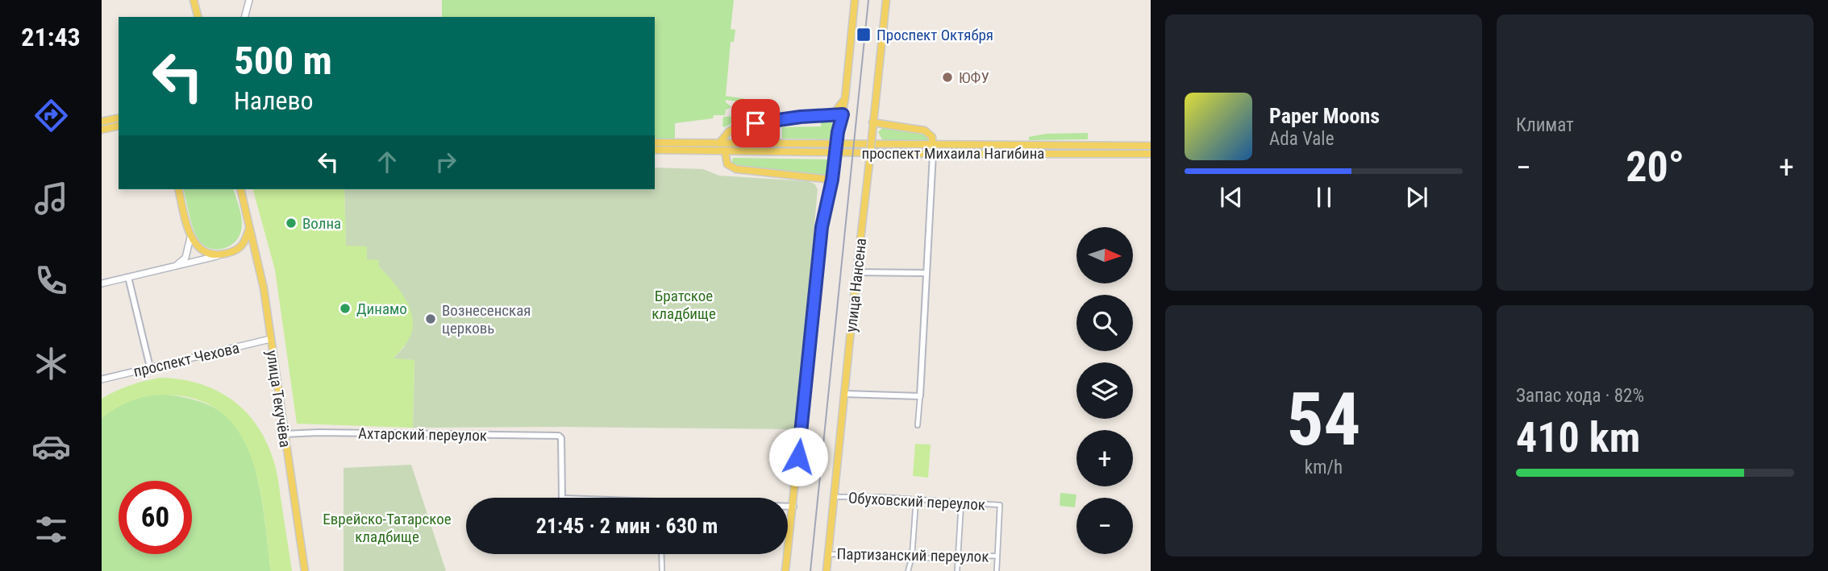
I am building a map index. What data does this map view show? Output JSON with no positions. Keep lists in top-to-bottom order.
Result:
{
  "streets": {
    "main road": [
      "проспект Михаила Нагибина",
      "улица Нансена",
      "проспект Чехова",
      "улица Текучёва"
    ],
    "street": ["Ахтарский переулок", "Обуховский переулок", "Партизанский переулок"]
  },
  "crossings": [
    ["улица Нансена", "Обуховский переулок"],
    ["улица Нансена", "Партизанский переулок"],
    ["проспект Чехова", "улица Текучёва"],
    ["улица Текучёва", "Ахтарский переулок"],
    ["Обуховский переулок", "Партизанский переулок"]
  ],
  "parks": ["Братское кладбище", "Еврейско-Татарское кладбище"],
  "places": {
    "transit": ["Проспект Октября"],
    "other": [
      "ЮФУ",
      "Волна",
      "Динамо",
      "Вознесенская церковь"
    ]
  },
  "north": "right",
  "page": {
    "tabs": "21:43",
    "tile": [
      "Климат",
      ["54", "km/h"],
      ["Запас хода · 82%", "410 km"]
    ],
    "turn": ["500 m", "Налево"],
    "song": ["Paper Moons", "Ada Vale"],
    "heat": ["−", "20°", "+"],
    "map_buttons": ["+", "−"],
    "limit": "60",
    "trip": "21:45 · 2 мин · 630 m"
  }
}
